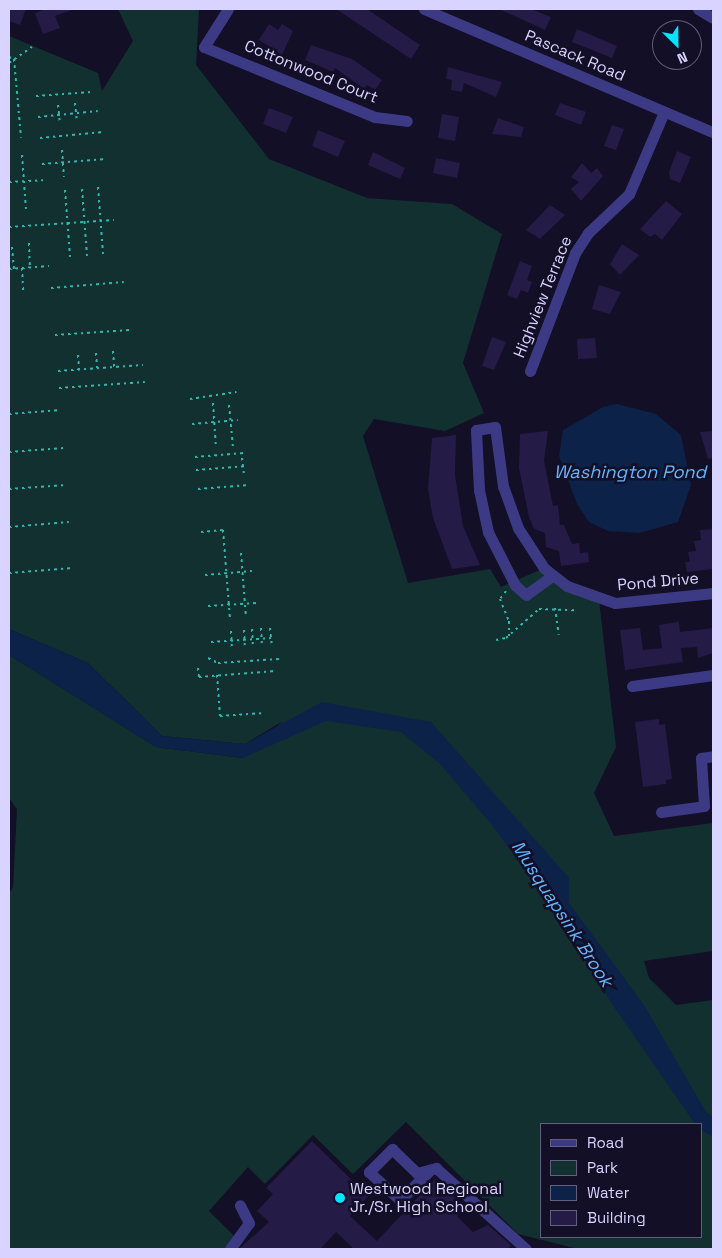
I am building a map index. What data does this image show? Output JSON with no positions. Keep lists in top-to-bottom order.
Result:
{
  "streets": {
    "street": [
      "Pascack Road",
      "Cottonwood Court",
      "Highview Terrace",
      "Pond Drive"
    ]
  },
  "crossings": [
    ["Pascack Road", "Highview Terrace"]
  ],
  "water": ["Washington Pond", "Musquapsink Brook"],
  "places": ["Westwood Regional Jr./Sr. High School"],
  "legend": [
    "Road",
    "Park",
    "Water",
    "Building"
  ],
  "north": "bottom right"
}
